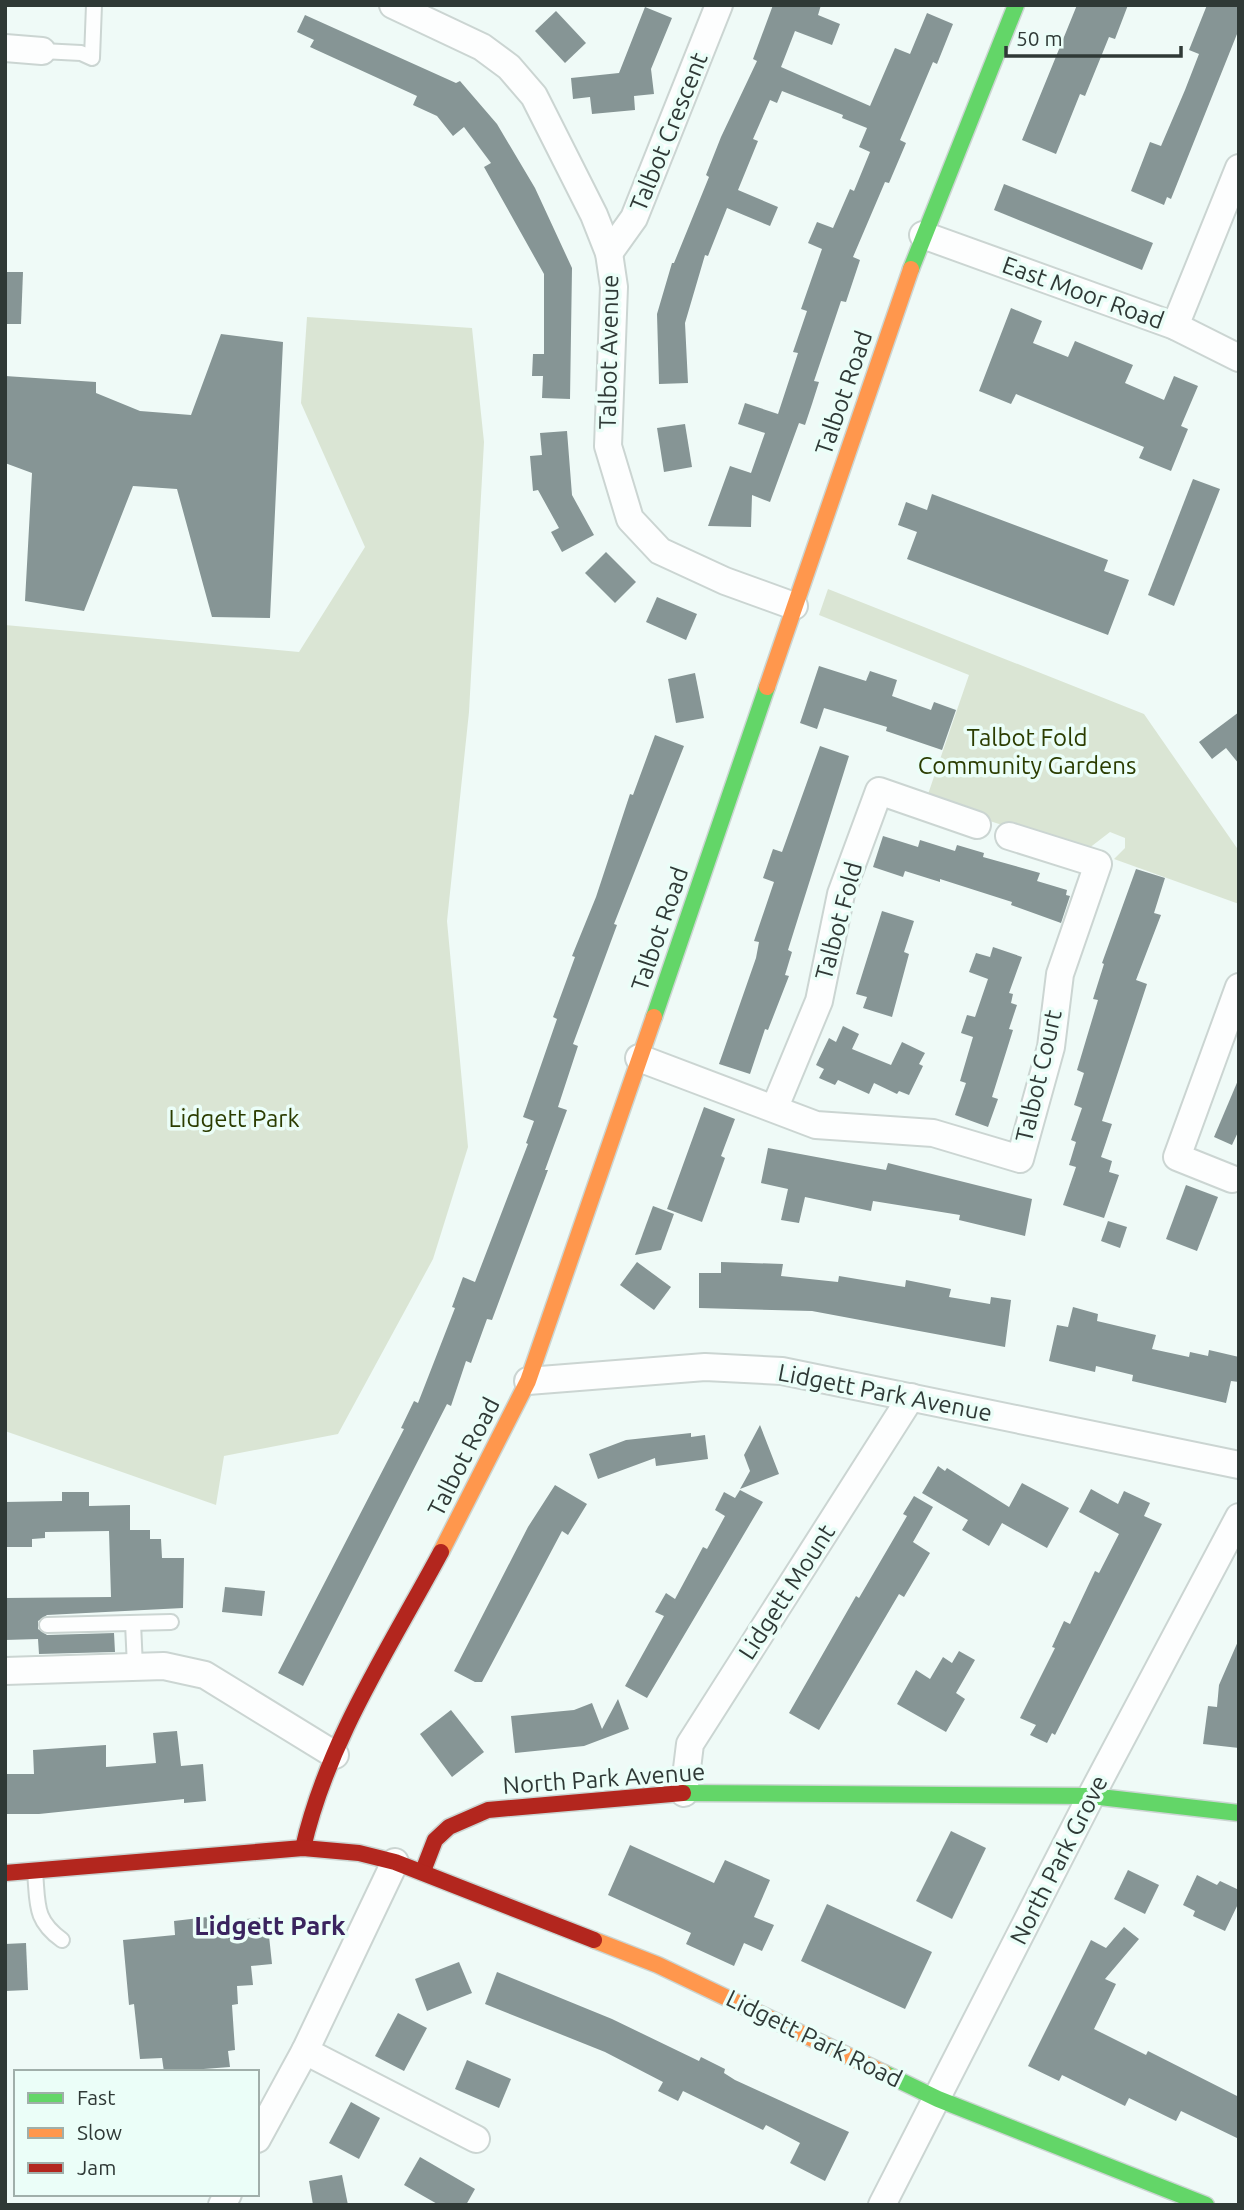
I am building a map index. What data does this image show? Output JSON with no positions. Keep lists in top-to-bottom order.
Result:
{
  "streets": {
    "street": [
      "Talbot Crescent",
      "East Moor Road",
      "Talbot Avenue",
      "Talbot Road",
      "Talbot Fold",
      "Talbot Court",
      "Lidgett Park Avenue",
      "Lidgett Mount",
      "North Park Avenue",
      "North Park Grove",
      "Lidgett Park Road"
    ]
  },
  "crossings": [
    ["Talbot Crescent", "Talbot Avenue"],
    ["East Moor Road", "Talbot Road"],
    ["Talbot Avenue", "Talbot Road"],
    ["Talbot Road", "Talbot Court"],
    ["Talbot Road", "Lidgett Park Avenue"],
    ["Talbot Fold", "Talbot Court"],
    ["Lidgett Park Avenue", "Lidgett Mount"],
    ["Lidgett Mount", "North Park Avenue"],
    ["North Park Avenue", "North Park Grove"],
    ["North Park Avenue", "Lidgett Park Road"],
    ["North Park Grove", "Lidgett Park Road"]
  ],
  "districts": ["Lidgett Park"],
  "parks": ["Talbot Fold Community Gardens", "Lidgett Park"],
  "legend": ["Fast", "Slow", "Jam"],
  "scale_bar": "50 m"
}
